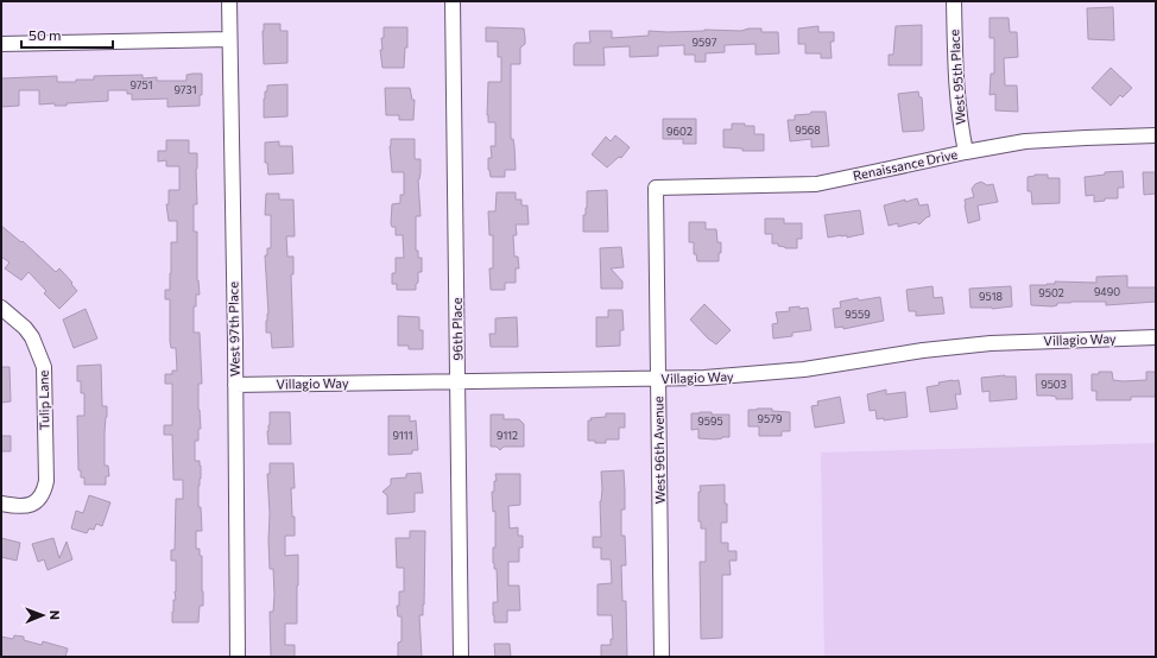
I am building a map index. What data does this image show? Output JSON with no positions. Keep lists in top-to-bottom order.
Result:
{
  "streets": {
    "street": [
      "West 95th Place",
      "Renaissance Drive",
      "West 97th Place",
      "96th Place",
      "Villagio Way",
      "Tulip Lane",
      "West 96th Avenue"
    ]
  },
  "crossings": [
    ["West 95th Place", "Renaissance Drive"],
    ["Renaissance Drive", "West 96th Avenue"],
    ["West 97th Place", "Villagio Way"],
    ["96th Place", "Villagio Way"],
    ["Villagio Way", "West 96th Avenue"]
  ],
  "house_numbers": [
    "9597",
    "9751",
    "9731",
    "9568",
    "9602",
    "9490",
    "9502",
    "9518",
    "9559",
    "9503",
    "9579",
    "9595",
    "9111",
    "9112"
  ],
  "scale_bar": "50 m",
  "north": "right"
}
